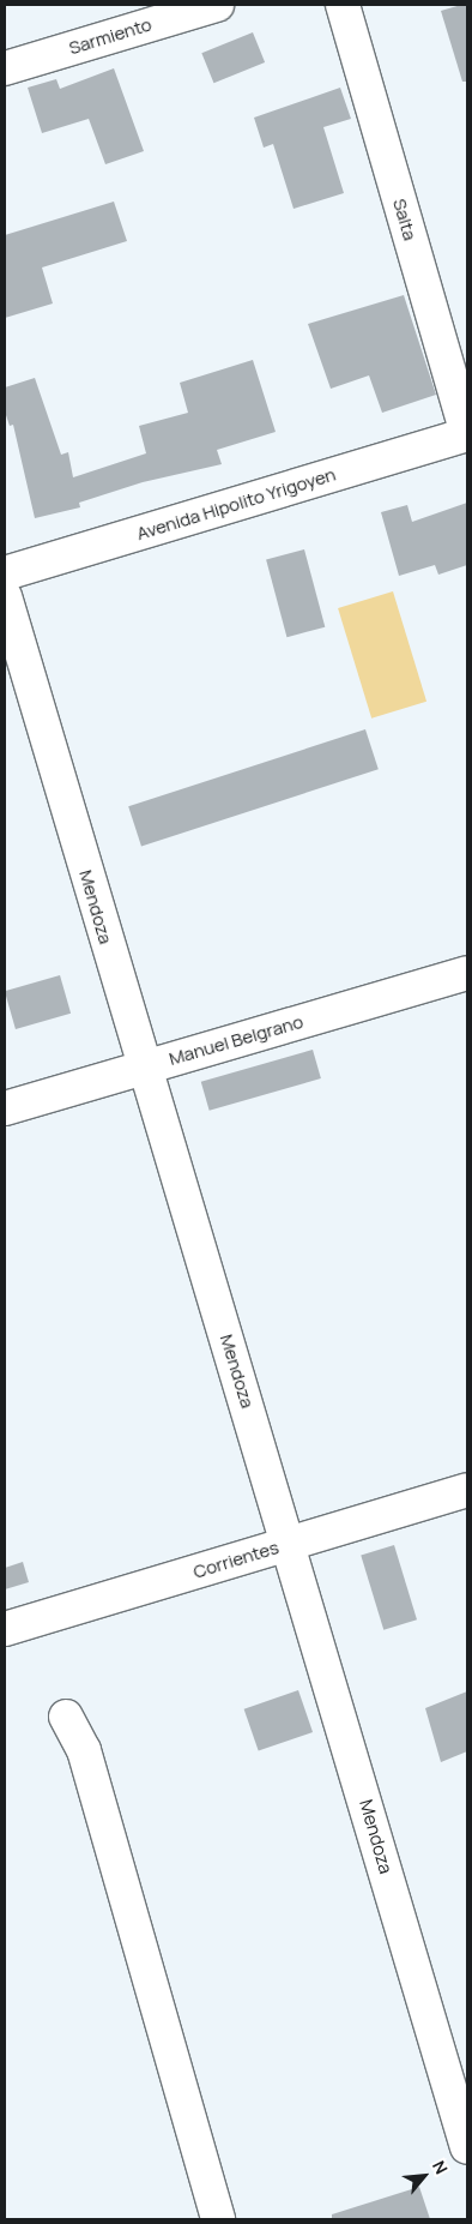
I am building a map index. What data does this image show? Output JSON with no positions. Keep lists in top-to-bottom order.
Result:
{
  "streets": {
    "street": [
      "Sarmiento",
      "Salta",
      "Avenida Hipolito Yrigoyen",
      "Mendoza",
      "Manuel Belgrano",
      "Corrientes"
    ]
  },
  "crossings": [
    ["Salta", "Avenida Hipolito Yrigoyen"],
    ["Mendoza", "Manuel Belgrano"],
    ["Mendoza", "Corrientes"]
  ],
  "north": "top right"
}
